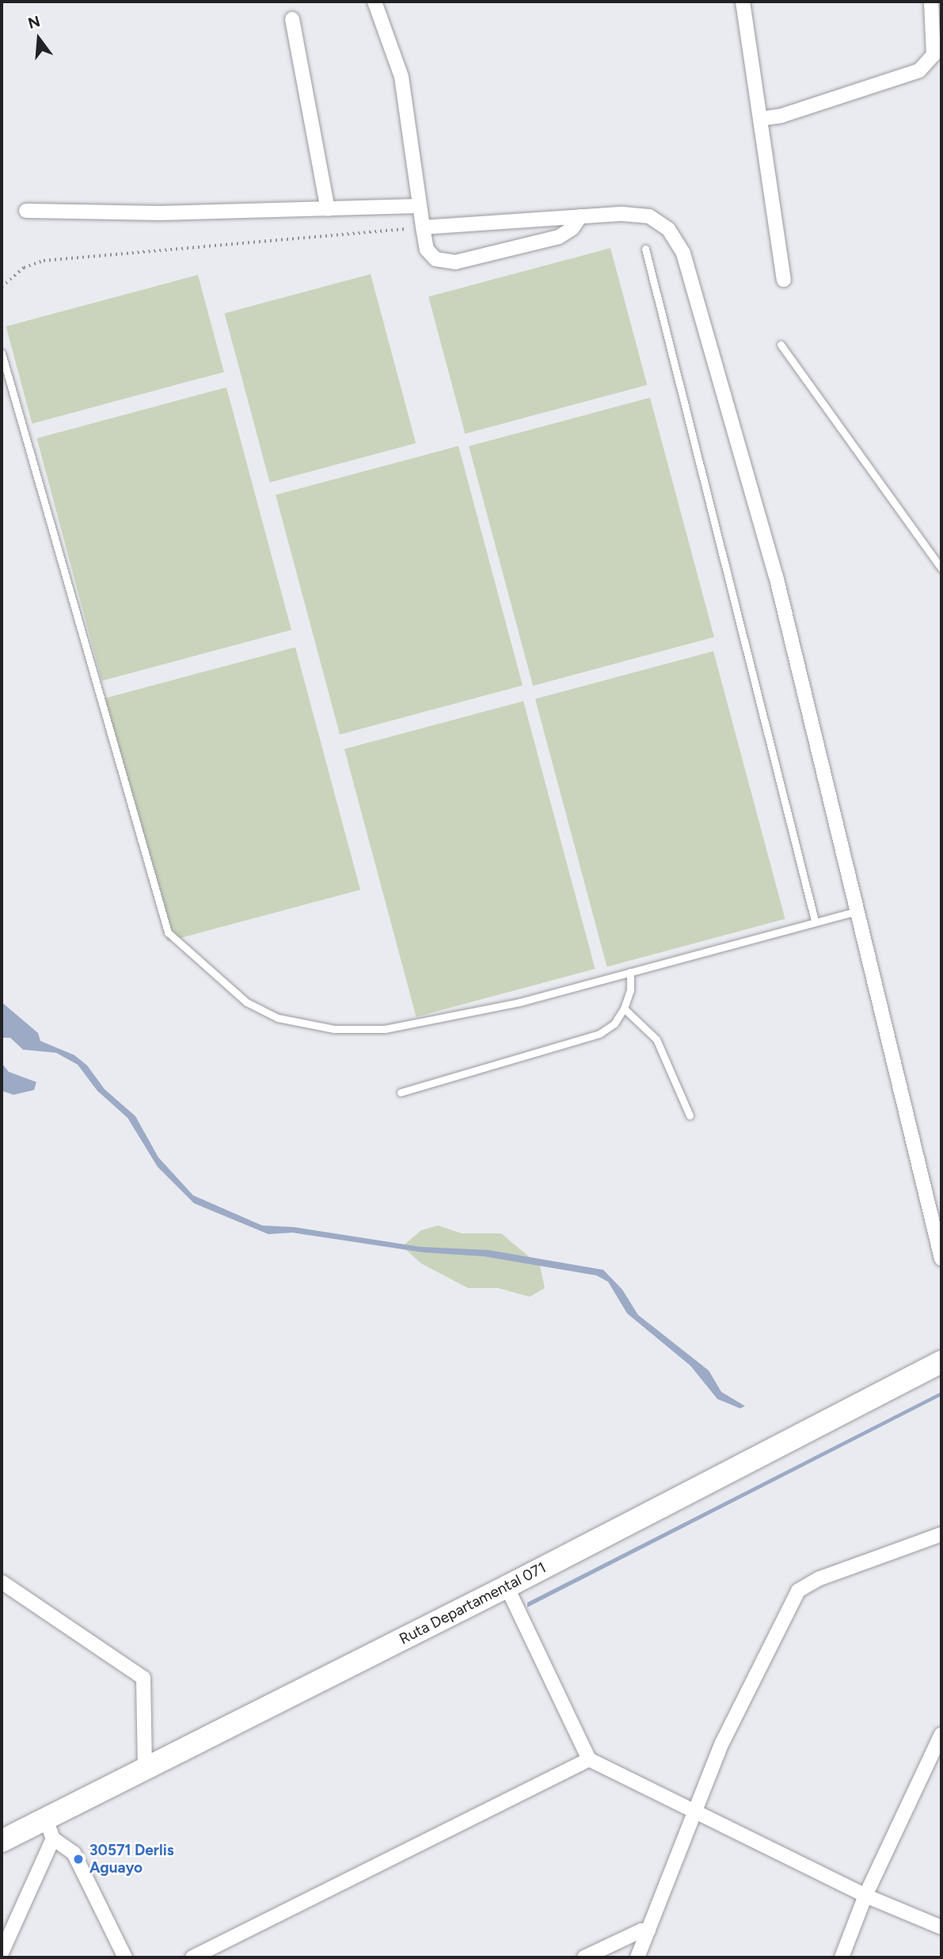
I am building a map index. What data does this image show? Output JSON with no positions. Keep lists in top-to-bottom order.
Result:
{
  "streets": {
    "main road": ["Ruta Departamental 071"]
  },
  "places": ["30571 Derlis Aguayo"],
  "north": "top"
}
